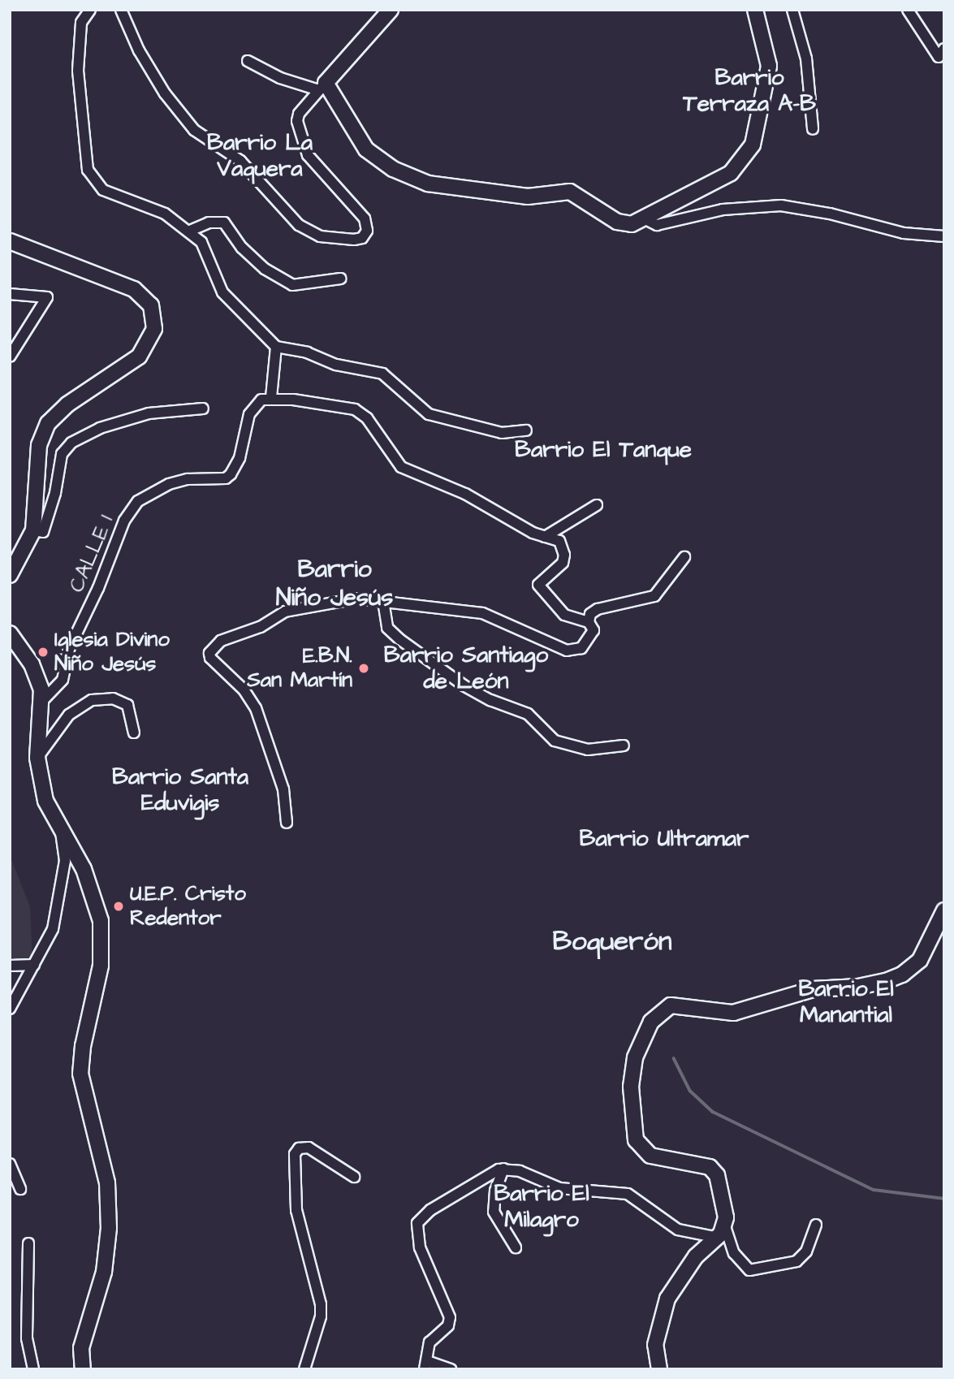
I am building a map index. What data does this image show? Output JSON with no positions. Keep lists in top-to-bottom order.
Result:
{
  "streets": {
    "street": ["CALLE 1"]
  },
  "districts": [
    "Barrio Terraza A-B",
    "Barrio La Vaquera",
    "Barrio El Tanque",
    "Barrio Niño Jesús",
    "Barrio Santiago de León",
    "Barrio Santa Eduvigis",
    "Barrio Ultramar",
    "Boquerón",
    "Barrio El Manantial",
    "Barrio El Milagro"
  ],
  "places": ["Iglesia Divino Niño Jesús", "E.B.N. San Martín", "U.E.P. Cristo Redentor"]
}
